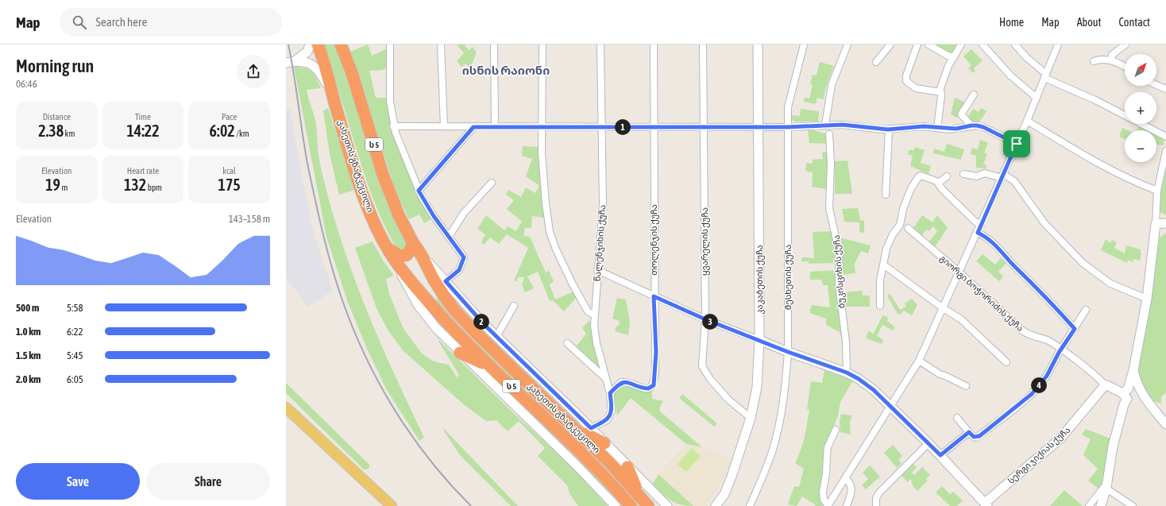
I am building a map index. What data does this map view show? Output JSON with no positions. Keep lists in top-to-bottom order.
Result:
{
  "streets": {
    "highway": ["ს 5", "კახეთის გზატკეცილი"],
    "street": [
      "თოლენჯის ქუჩა",
      "ყვარელის ქუჩა",
      "წალენჯიხის ქუჩა",
      "ბუკისციხის ქუჩა",
      "მესხეთის ქუჩა",
      "კაკაბეთის ქუჩა",
      "გიორგი ბოჭორიძის ქუჩა",
      "სერგი ჯიქიას ქუჩა"
    ]
  },
  "crossings": [
    ["ს 5", "კახეთის გზატკეცილი"],
    ["კახეთის გზატკეცილი", "წალენჯიხის ქუჩა"],
    ["თოლენჯის ქუჩა", "წალენჯიხის ქუჩა"],
    ["ყვარელის ქუჩა", "კაკაბეთის ქუჩა"],
    ["გიორგი ბოჭორიძის ქუჩა", "სერგი ჯიქიას ქუჩა"]
  ],
  "districts": ["ისნის რაიონი"],
  "north": "top right",
  "page": {
    "header": "Map",
    "search": "Search here",
    "nav": [
      "Home",
      "Map",
      "About",
      "Contact"
    ],
    "heading": ["Morning run", "06:46"],
    "map_buttons": ["+", "−"],
    "stats": [
      ["Distance", "2.38 km"],
      ["Time", "14:22"],
      ["Pace", "6:02 /km"],
      ["Elevation", "19 m"],
      ["Heart rate", "132 bpm"],
      ["kcal", "175"]
    ],
    "pins": [
      "1",
      "2",
      "3",
      "4"
    ],
    "chart": ["Elevation", "143–158 m"],
    "list": [
      {
        "name": "500 m",
        "note": "5:58"
      },
      {
        "name": "1.0 km",
        "note": "6:22"
      },
      {
        "name": "1.5 km",
        "note": "5:45"
      },
      {
        "name": "2.0 km",
        "note": "6:05"
      }
    ],
    "buttons": ["Save", "Share"]
  }
}
